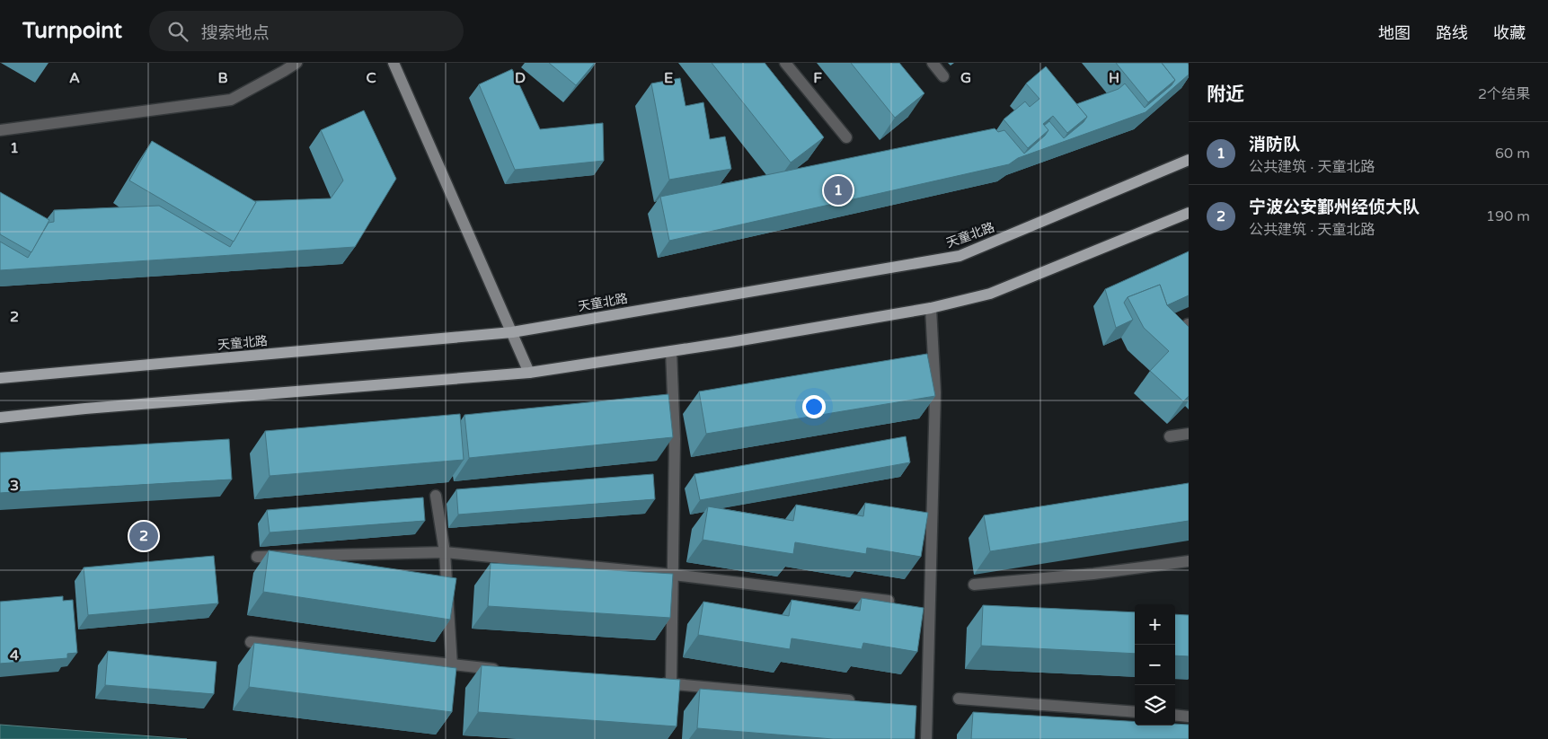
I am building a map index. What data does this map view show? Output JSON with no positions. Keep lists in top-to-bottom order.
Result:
{
  "streets": {
    "main road": ["天童北路"]
  },
  "page": {
    "header": "Turnpoint",
    "search": "搜索地点",
    "nav": ["地图", "路线", "收藏"],
    "heading": ["附近", "2个结果"],
    "list": [
      {
        "mark": "1",
        "name": "消防队",
        "note": "公共建筑 · 天童北路",
        "value": "60 m"
      },
      {
        "mark": "2",
        "name": "宁波公安鄞州经侦大队",
        "note": "公共建筑 · 天童北路",
        "value": "190 m"
      }
    ],
    "pins": ["1", "2"],
    "map_buttons": ["+", "−"]
  },
  "grid": {
    "columns": [
      "A",
      "B",
      "C",
      "D",
      "E",
      "F",
      "G",
      "H"
    ],
    "rows": [
      "1",
      "2",
      "3",
      "4"
    ]
  }
}
